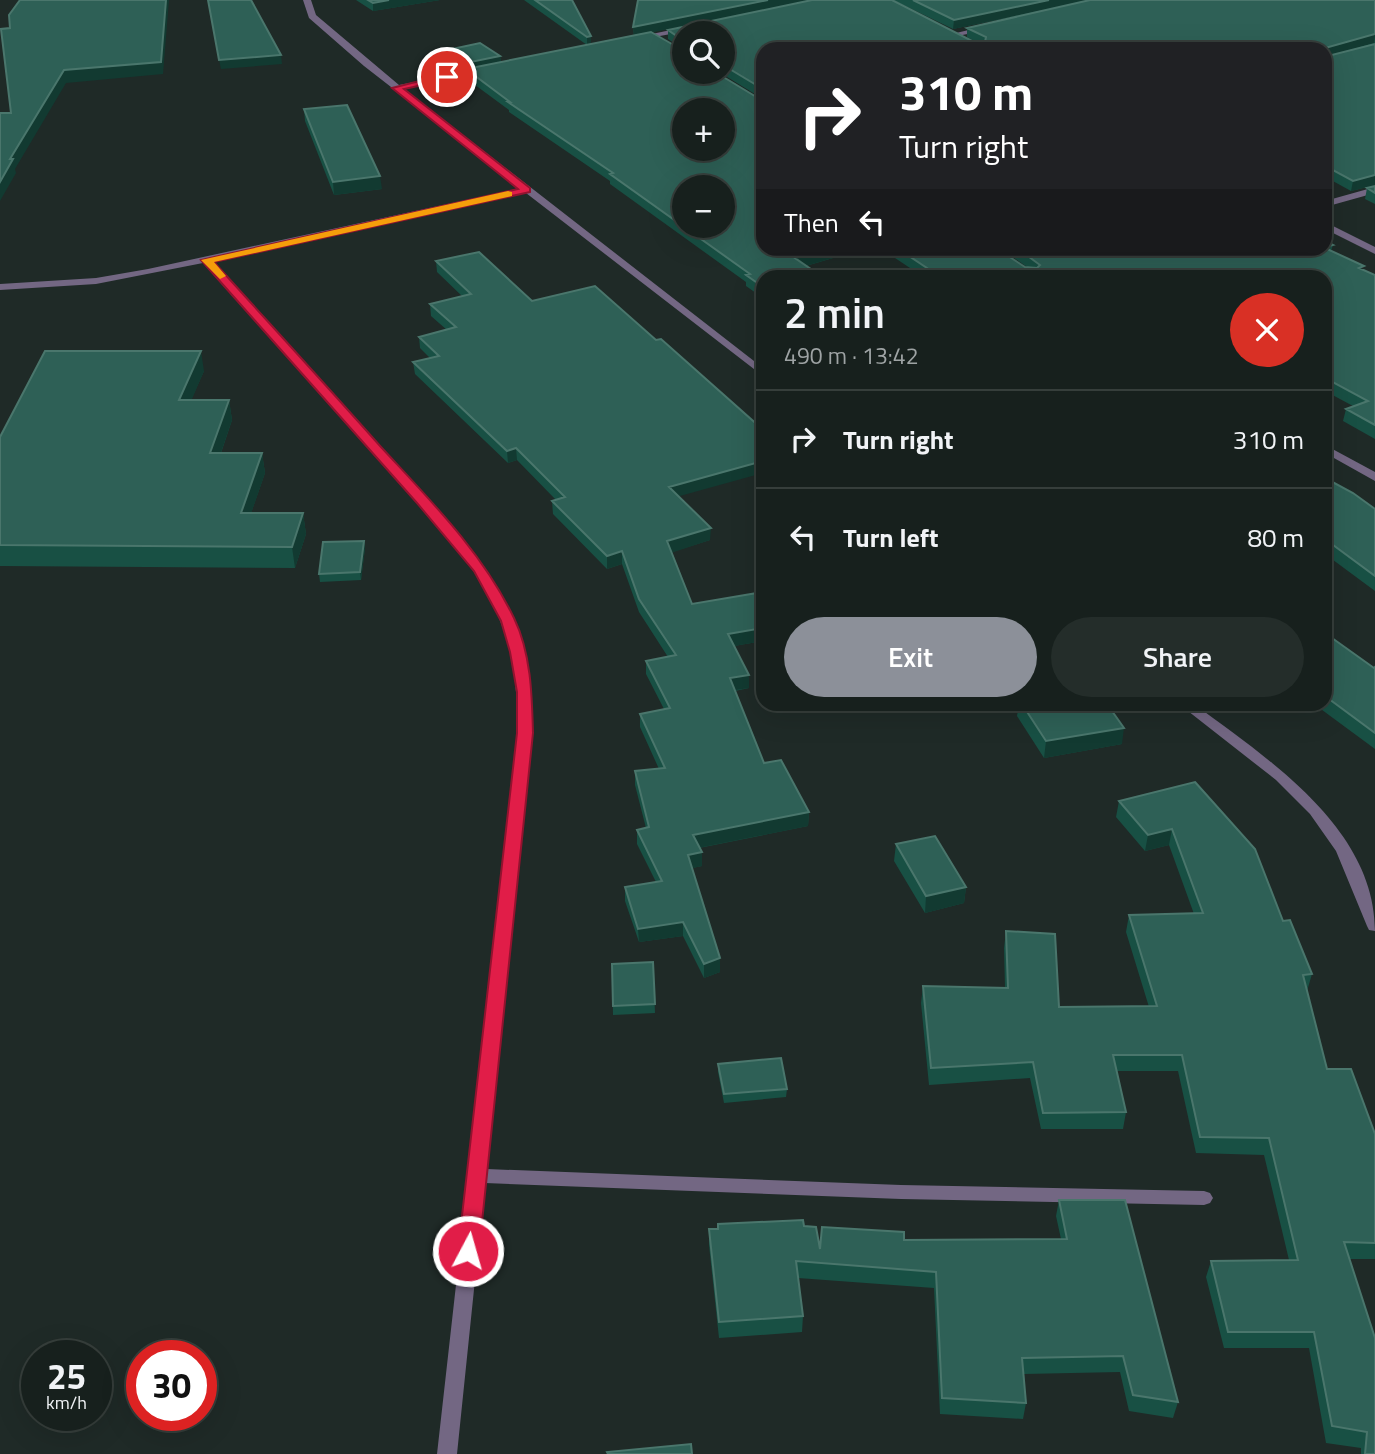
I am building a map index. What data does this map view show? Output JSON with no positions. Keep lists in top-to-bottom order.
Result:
{
  "page": {
    "map_buttons": ["+", "−"],
    "turn": ["310 m", "Turn right"],
    "then": "Then",
    "heading": ["2 min", "490 m · 13:42"],
    "list": [
      {
        "name": "Turn right",
        "value": "310 m"
      },
      {
        "name": "Turn left",
        "value": "80 m"
      }
    ],
    "buttons": ["Exit", "Share"],
    "speed": "25 km/h",
    "limit": "30"
  }
}
